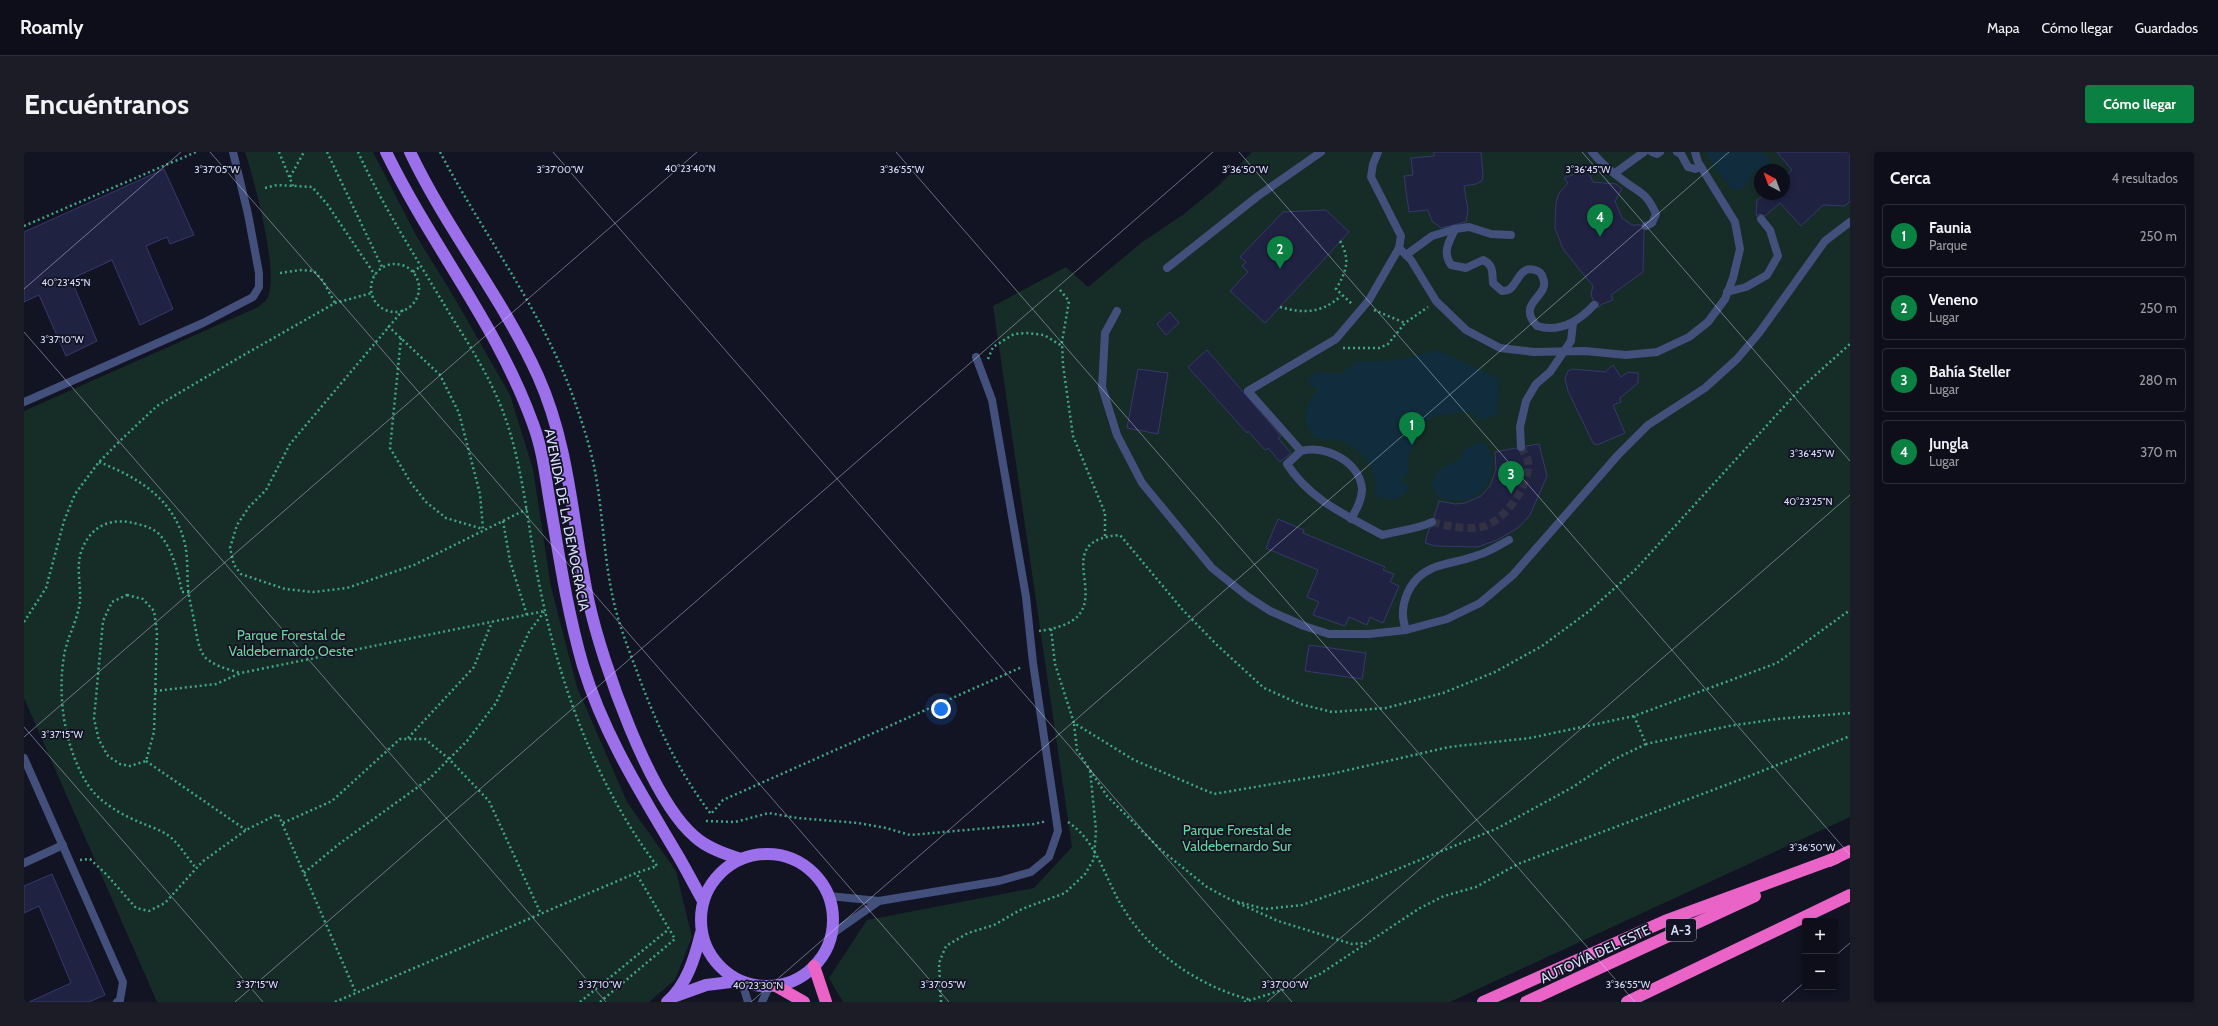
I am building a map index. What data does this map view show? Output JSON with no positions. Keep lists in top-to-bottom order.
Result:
{
  "streets": {
    "highway": ["A-3", "AUTOVÍA DEL ESTE"],
    "main road": ["AVENIDA DE LA DEMOCRACIA"]
  },
  "parks": ["Parque Forestal de Valdebernardo Oeste", "Parque Forestal de Valdebernardo Sur"],
  "north": "top left",
  "page": {
    "header": "Roamly",
    "nav": ["Mapa", "Cómo llegar", "Guardados"],
    "buttons": "Cómo llegar",
    "title": "Encuéntranos",
    "heading": ["Cerca", "4 resultados"],
    "pins": [
      "4",
      "2",
      "1",
      "3"
    ],
    "list": [
      {
        "mark": "1",
        "name": "Faunia",
        "note": "Parque",
        "value": "250 m"
      },
      {
        "mark": "2",
        "name": "Veneno",
        "note": "Lugar",
        "value": "250 m"
      },
      {
        "mark": "3",
        "name": "Bahía Steller",
        "note": "Lugar",
        "value": "280 m"
      },
      {
        "mark": "4",
        "name": "Jungla",
        "note": "Lugar",
        "value": "370 m"
      }
    ],
    "map_buttons": ["+", "−"]
  },
  "coordinates": [
    "40°23'40\"N",
    "3°36'45\"W",
    "3°37'05\"W",
    "3°37'00\"W",
    "3°36'55\"W",
    "3°36'50\"W",
    "40°23'45\"N",
    "3°37'10\"W",
    "40°23'25\"N",
    "3°37'15\"W",
    "40°23'30\"N"
  ]
}
